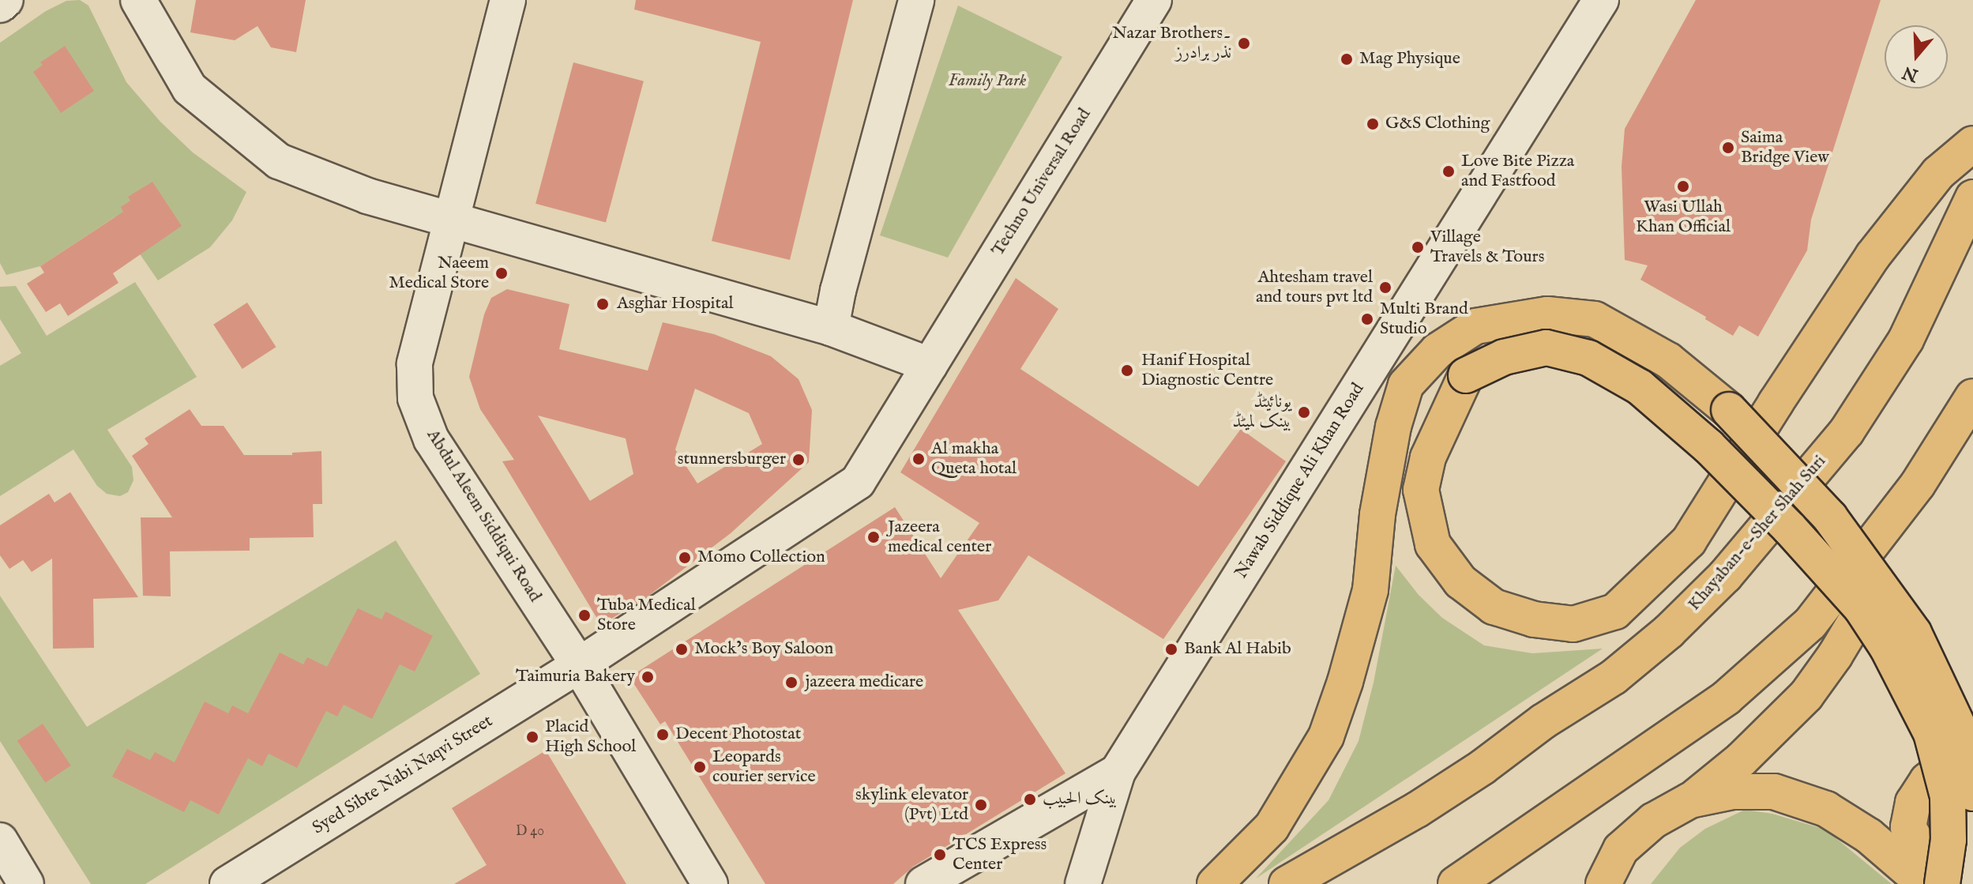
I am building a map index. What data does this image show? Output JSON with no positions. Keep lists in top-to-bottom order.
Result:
{
  "streets": {
    "main road": ["Khayaban-e-Sher Shah Suri"],
    "street": [
      "Techno Universal Road",
      "Nawab Siddique Ali Khan Road",
      "Abdul Aleem Siddiqui Road",
      "Syed Sibte Nabi Naqvi Street"
    ]
  },
  "crossings": [
    ["Techno Universal Road", "Abdul Aleem Siddiqui Road"],
    ["Techno Universal Road", "Syed Sibte Nabi Naqvi Street"],
    ["Abdul Aleem Siddiqui Road", "Syed Sibte Nabi Naqvi Street"]
  ],
  "parks": ["Family Park"],
  "places": [
    "Nazar Brothers۔ نذر برادرز",
    "Mag Physique",
    "G&S Clothing",
    "Saima Bridge View",
    "Love Bite Pizza and Fastfood",
    "Wasi Ullah Khan Official",
    "Village Travels & Tours",
    "Naeem Medical Store",
    "Ahtesham travel and tours pvt ltd",
    "Asghar Hospital",
    "Multi Brand Studio",
    "Hanif Hospital Diagnostic Centre",
    "یونائیٹڈ بینک لمیٹڈ",
    "Al makha Queta hotal",
    "stunnersburger",
    "Jazeera medical center",
    "Momo Collection",
    "Tuba Medical Store",
    "Mock’s Boy Saloon",
    "Bank Al Habib",
    "Taimuria Bakery",
    "jazeera medicare",
    "Decent Photostat",
    "Placid High School",
    "Leopards courier service",
    "بينک الحبيب",
    "skylink elevator (Pvt) Ltd",
    "TCS Express Center"
  ],
  "house_numbers": ["D 40"],
  "north": "bottom"
}
